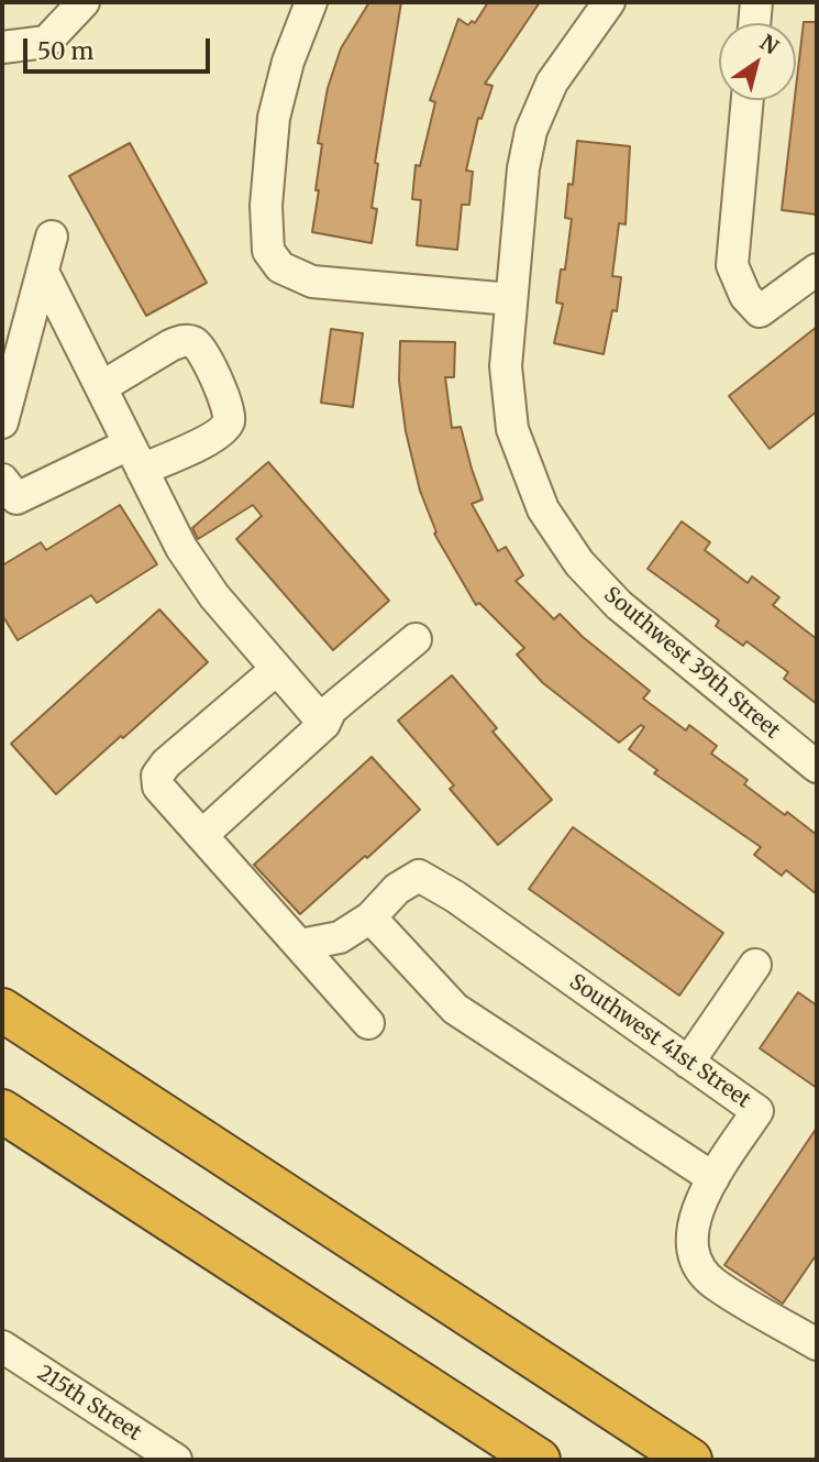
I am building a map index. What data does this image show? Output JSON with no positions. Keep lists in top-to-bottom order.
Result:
{
  "streets": {
    "street": ["Southwest 39th Street", "Southwest 41st Street", "215th Street"]
  },
  "scale_bar": "50 m",
  "north": "top right"
}
